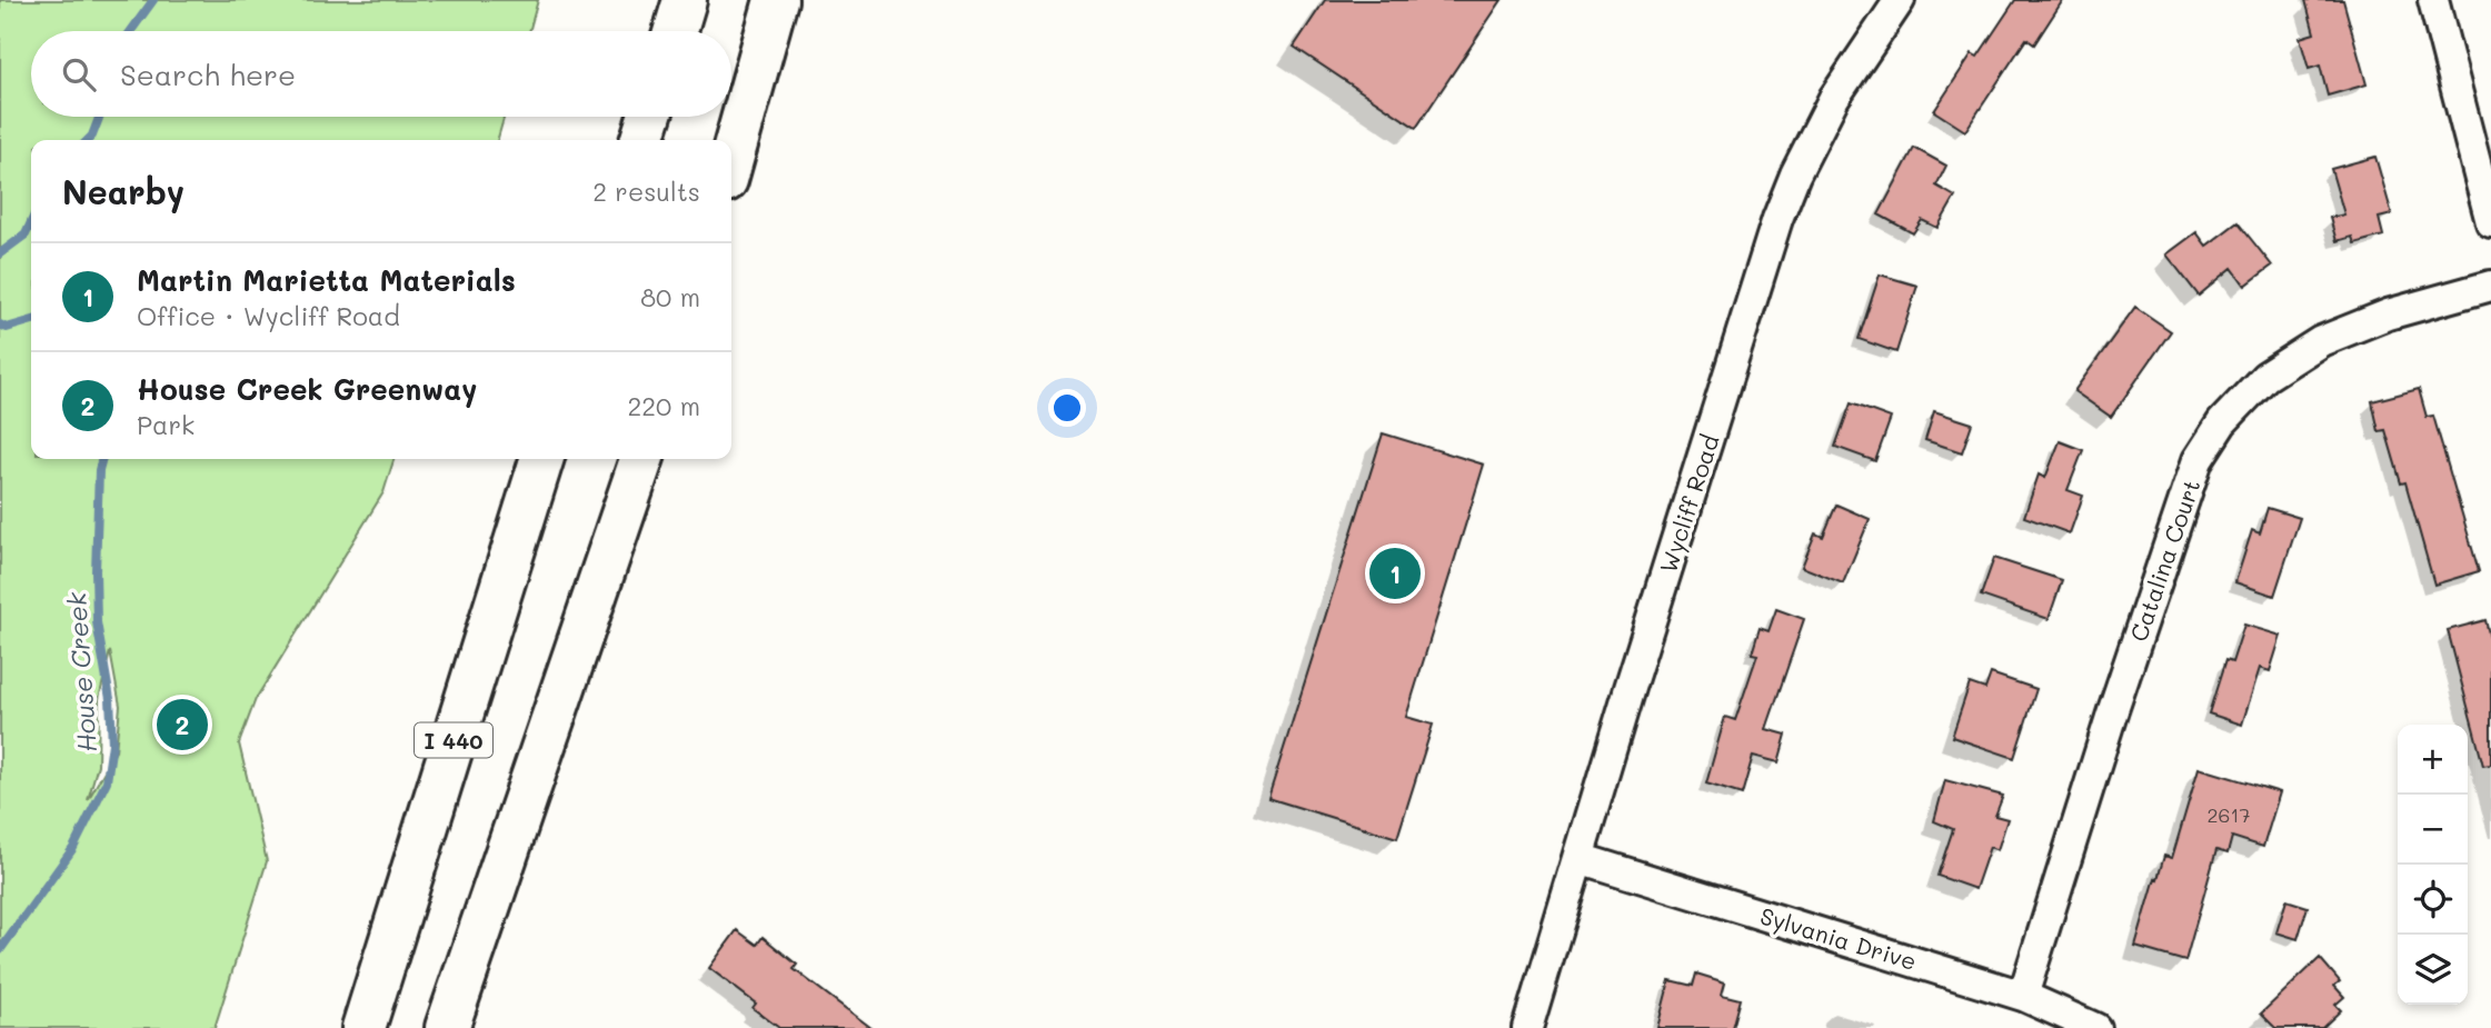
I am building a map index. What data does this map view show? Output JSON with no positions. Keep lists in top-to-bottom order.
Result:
{
  "streets": {
    "highway": ["I 440"],
    "street": ["Wycliff Road", "Catalina Court", "Sylvania Drive"]
  },
  "crossings": [
    ["Wycliff Road", "Sylvania Drive"],
    ["Catalina Court", "Sylvania Drive"]
  ],
  "water": ["House Creek"],
  "house_numbers": ["2617"],
  "page": {
    "search": "Search here",
    "heading": ["Nearby", "2 results"],
    "list": [
      {
        "mark": "1",
        "name": "Martin Marietta Materials",
        "note": "Office · Wycliff Road",
        "value": "80 m"
      },
      {
        "mark": "2",
        "name": "House Creek Greenway",
        "note": "Park",
        "value": "220 m"
      }
    ],
    "pins": ["1", "2"],
    "map_buttons": ["+", "−"]
  }
}
